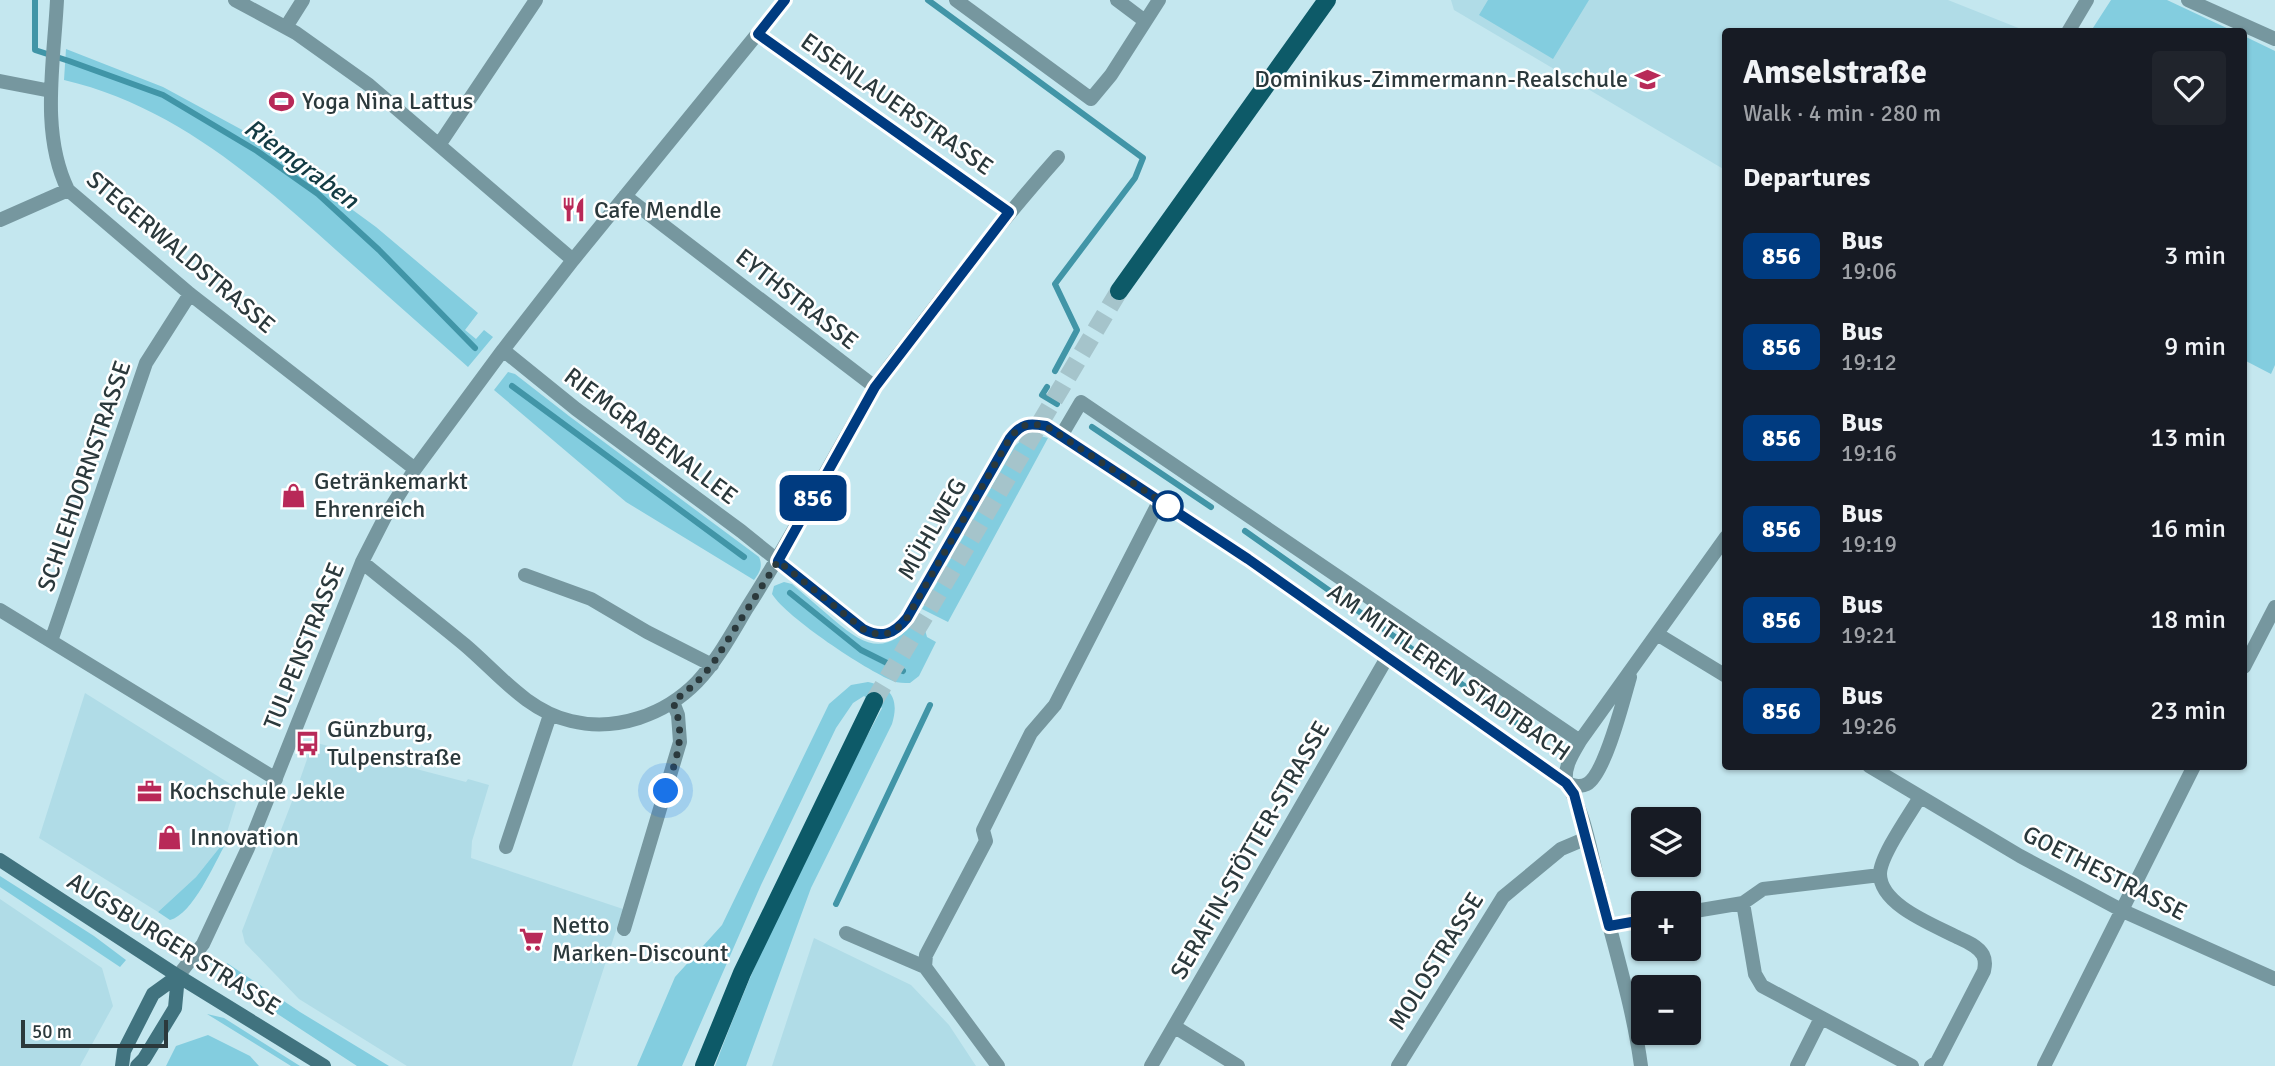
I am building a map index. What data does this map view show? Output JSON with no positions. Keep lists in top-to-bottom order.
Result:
{
  "streets": {
    "main road": ["AUGSBURGER STRASSE"],
    "street": [
      "EISENLAUERSTRASSE",
      "STEGERWALDSTRASSE",
      "EYTHSTRASSE",
      "RIEMGRABENALLEE",
      "SCHLEHDORNSTRASSE",
      "MÜHLWEG",
      "TULPENSTRASSE",
      "AM MITTLEREN STADTBACH",
      "SERAFIN-STÖTTER-STRASSE",
      "GOETHESTRASSE",
      "MOLOSTRASSE"
    ]
  },
  "crossings": [
    ["EISENLAUERSTRASSE", "TULPENSTRASSE"],
    ["STEGERWALDSTRASSE", "SCHLEHDORNSTRASSE"],
    ["STEGERWALDSTRASSE", "TULPENSTRASSE"],
    ["EYTHSTRASSE", "TULPENSTRASSE"],
    ["RIEMGRABENALLEE", "MÜHLWEG"],
    ["RIEMGRABENALLEE", "TULPENSTRASSE"],
    ["MÜHLWEG", "AM MITTLEREN STADTBACH"],
    ["TULPENSTRASSE", "AUGSBURGER STRASSE"],
    ["AM MITTLEREN STADTBACH", "SERAFIN-STÖTTER-STRASSE"],
    ["AM MITTLEREN STADTBACH", "MOLOSTRASSE"]
  ],
  "water": ["Riemgraben"],
  "places": {
    "school or university": ["Dominikus-Zimmermann-Realschule"],
    "sports": ["Yoga Nina Lattus"],
    "restaurant": ["Cafe Mendle"],
    "shop": ["Getränkemarkt Ehrenreich", "Innovation"],
    "bus stop": ["Günzburg, Tulpenstraße"],
    "office": ["Kochschule Jekle"],
    "supermarket": ["Netto Marken-Discount"]
  },
  "lines": ["bus line 856"],
  "scale_bar": "50 m",
  "page": {
    "on_map": "856",
    "heading": [
      ["Amselstraße", "Walk · 4 min · 280 m"],
      "Departures"
    ],
    "list": [
      {
        "mark": "856",
        "name": "Bus",
        "note": "19:06",
        "value": "3 min"
      },
      {
        "mark": "856",
        "name": "Bus",
        "note": "19:12",
        "value": "9 min"
      },
      {
        "mark": "856",
        "name": "Bus",
        "note": "19:16",
        "value": "13 min"
      },
      {
        "mark": "856",
        "name": "Bus",
        "note": "19:19",
        "value": "16 min"
      },
      {
        "mark": "856",
        "name": "Bus",
        "note": "19:21",
        "value": "18 min"
      },
      {
        "mark": "856",
        "name": "Bus",
        "note": "19:26",
        "value": "23 min"
      }
    ],
    "map_buttons": ["+", "−"],
    "scale": "50 m"
  }
}
